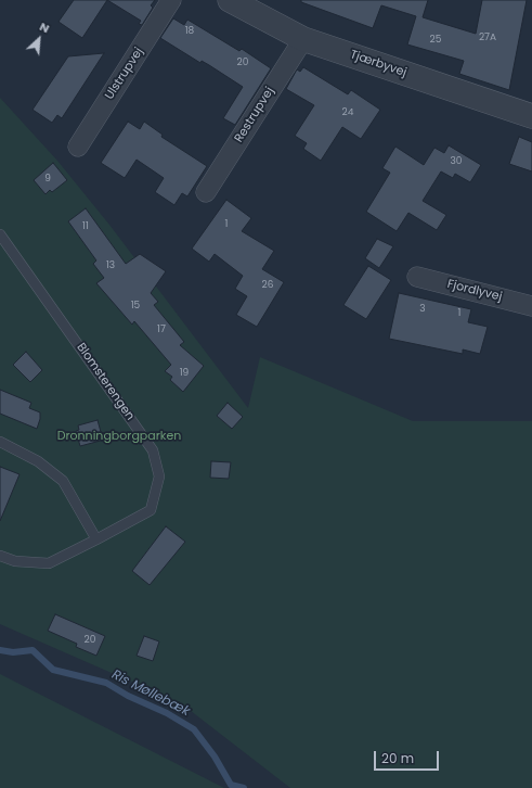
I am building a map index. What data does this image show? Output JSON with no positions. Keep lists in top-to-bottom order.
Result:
{
  "streets": {
    "street": [
      "Tjærbyvej",
      "Ulstrupvej",
      "Restrupvej",
      "Fjordlyvej"
    ],
    "lane": ["Blomsterengen"]
  },
  "crossings": [
    ["Tjærbyvej", "Restrupvej"]
  ],
  "water": ["Ris Møllebæk"],
  "parks": ["Dronningborgparken"],
  "house_numbers": [
    "18",
    "27A",
    "25",
    "20",
    "24",
    "30",
    "9",
    "1",
    "11",
    "13",
    "26",
    "15",
    "3",
    "1",
    "17",
    "19",
    "20"
  ],
  "scale_bar": "20 m",
  "north": "top right"
}
